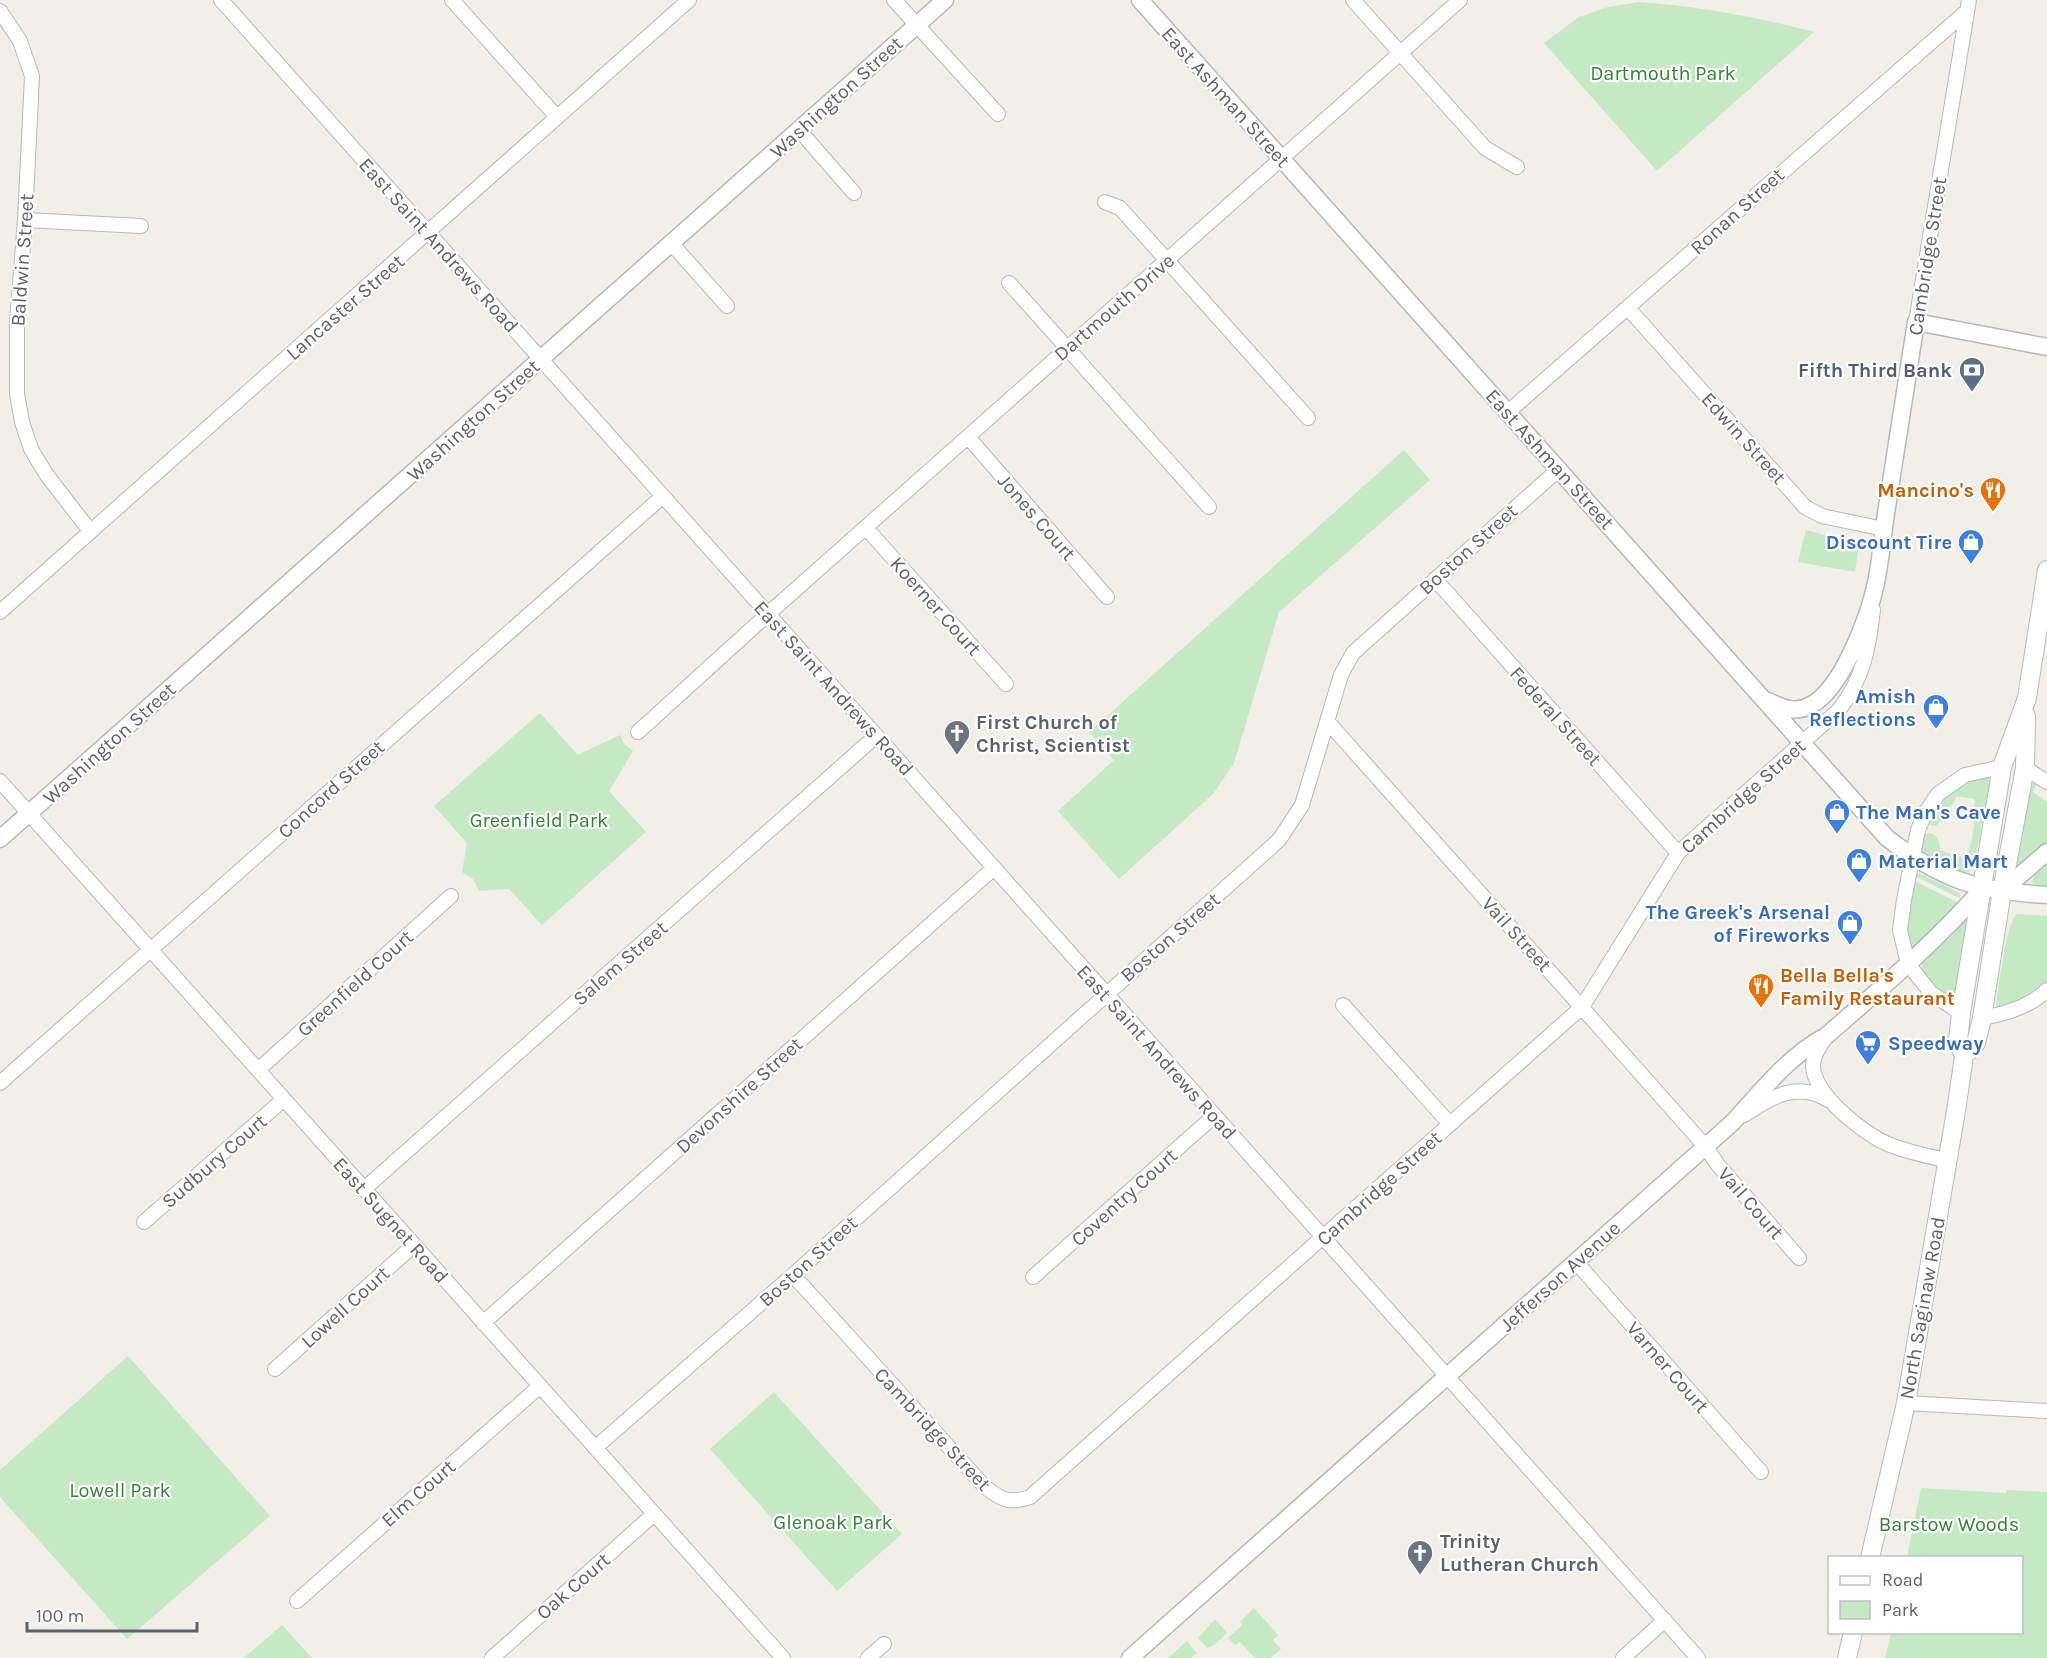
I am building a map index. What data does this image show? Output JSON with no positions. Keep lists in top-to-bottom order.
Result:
{
  "streets": {
    "main road": ["North Saginaw Road"],
    "street": [
      "Washington Street",
      "East Ashman Street",
      "Ronan Street",
      "East Saint Andrews Road",
      "Cambridge Street",
      "Baldwin Street",
      "Lancaster Street",
      "Dartmouth Drive",
      "Edwin Street",
      "Jones Court",
      "Boston Street",
      "Koerner Court",
      "Federal Street",
      "Concord Street",
      "Vail Street",
      "Salem Street",
      "Greenfield Court",
      "Devonshire Street",
      "Sudbury Court",
      "Coventry Court",
      "Vail Court",
      "East Sugnet Road",
      "Jefferson Avenue",
      "Lowell Court",
      "Varner Court",
      "Elm Court",
      "Oak Court"
    ]
  },
  "crossings": [
    ["Washington Street", "East Saint Andrews Road"],
    ["Washington Street", "East Sugnet Road"],
    ["East Ashman Street", "Ronan Street"],
    ["East Ashman Street", "Cambridge Street"],
    ["East Ashman Street", "Dartmouth Drive"],
    ["East Ashman Street", "Boston Street"],
    ["East Ashman Street", "Jefferson Avenue"],
    ["East Ashman Street", "North Saginaw Road"],
    ["Ronan Street", "Cambridge Street"],
    ["Ronan Street", "Edwin Street"],
    ["East Saint Andrews Road", "Cambridge Street"],
    ["East Saint Andrews Road", "Lancaster Street"],
    ["East Saint Andrews Road", "Dartmouth Drive"],
    ["East Saint Andrews Road", "Boston Street"],
    ["East Saint Andrews Road", "Concord Street"],
    ["East Saint Andrews Road", "Salem Street"],
    ["East Saint Andrews Road", "Devonshire Street"],
    ["East Saint Andrews Road", "Coventry Court"],
    ["East Saint Andrews Road", "Jefferson Avenue"],
    ["Cambridge Street", "Edwin Street"],
    ["Cambridge Street", "Boston Street"],
    ["Cambridge Street", "Federal Street"],
    ["Cambridge Street", "Vail Street"],
    ["Baldwin Street", "Lancaster Street"],
    ["Dartmouth Drive", "Jones Court"],
    ["Dartmouth Drive", "Koerner Court"],
    ["Boston Street", "Federal Street"],
    ["Boston Street", "Vail Street"],
    ["Boston Street", "East Sugnet Road"],
    ["Concord Street", "East Sugnet Road"],
    ["Vail Street", "Vail Court"],
    ["Vail Street", "Jefferson Avenue"],
    ["Salem Street", "East Sugnet Road"],
    ["Greenfield Court", "East Sugnet Road"],
    ["Devonshire Street", "East Sugnet Road"],
    ["Sudbury Court", "East Sugnet Road"],
    ["Vail Court", "Jefferson Avenue"],
    ["East Sugnet Road", "Lowell Court"],
    ["East Sugnet Road", "Elm Court"],
    ["East Sugnet Road", "Oak Court"],
    ["Jefferson Avenue", "North Saginaw Road"],
    ["Jefferson Avenue", "Varner Court"]
  ],
  "parks": [
    "Dartmouth Park",
    "Greenfield Park",
    "Lowell Park",
    "Glenoak Park",
    "Barstow Woods"
  ],
  "places": {
    "bank": ["Fifth Third Bank"],
    "restaurant": ["Mancino's", "Bella Bella's Family Restaurant"],
    "shop": [
      "Discount Tire",
      "Amish Reflections",
      "The Man's Cave",
      "Material Mart",
      "The Greek's Arsenal of Fireworks"
    ],
    "church": ["First Church of Christ, Scientist", "Trinity Lutheran Church"],
    "supermarket": ["Speedway"]
  },
  "legend": ["Road", "Park"],
  "scale_bar": "100 m"
}
